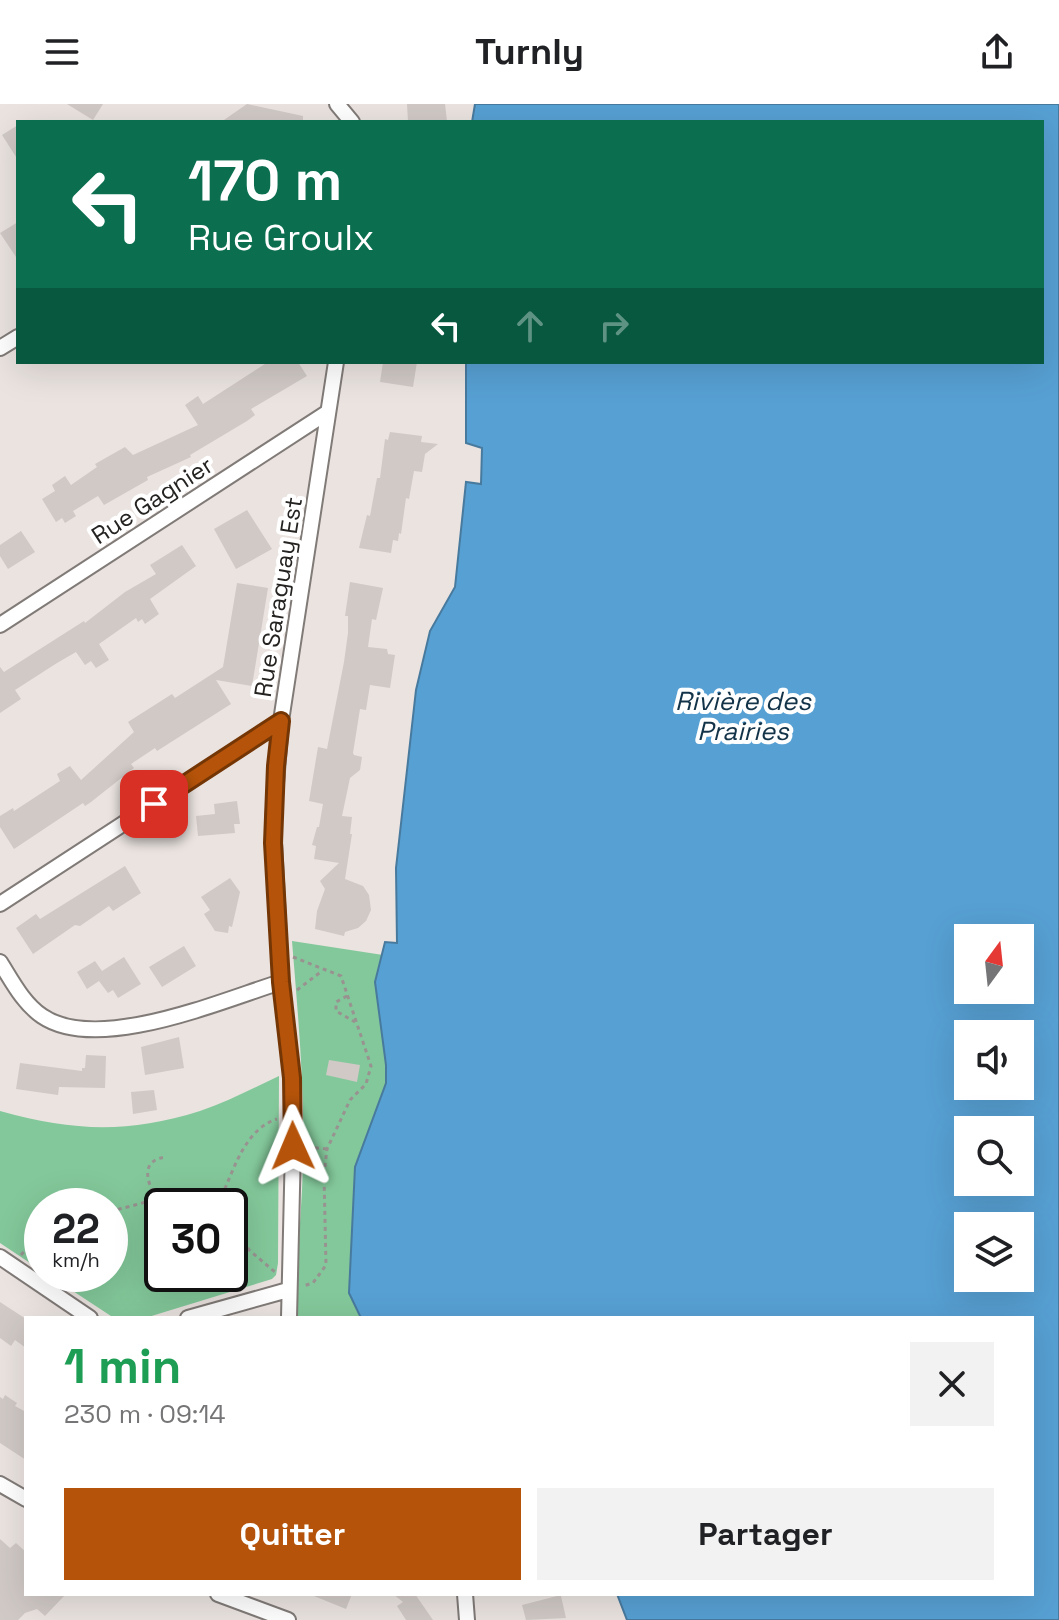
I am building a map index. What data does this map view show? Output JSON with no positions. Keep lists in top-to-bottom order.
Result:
{
  "streets": {
    "street": ["Rue Gagnier", "Rue Saraguay Est"]
  },
  "crossings": [
    ["Rue Gagnier", "Rue Saraguay Est"]
  ],
  "water": ["Rivière des Prairies"],
  "north": "top",
  "page": {
    "header": "Turnly",
    "turn": ["170 m", "Rue Groulx"],
    "speed": "22 km/h",
    "limit": "30",
    "heading": ["1 min", "230 m · 09:14"],
    "buttons": ["Quitter", "Partager"]
  }
}
